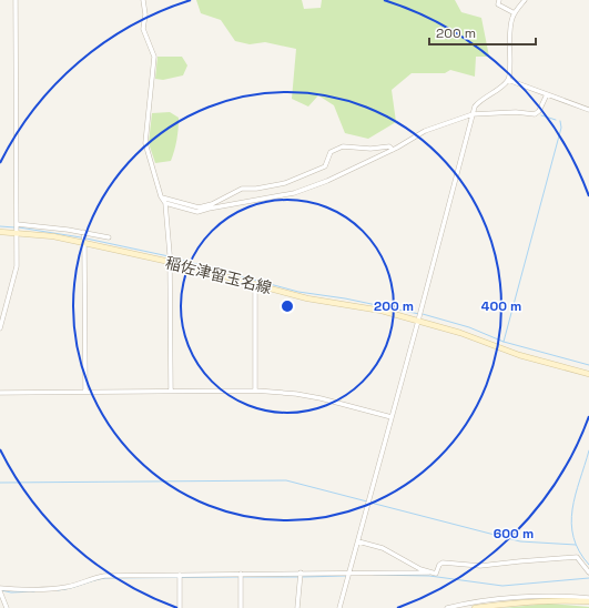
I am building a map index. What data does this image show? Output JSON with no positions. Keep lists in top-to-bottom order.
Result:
{
  "streets": {
    "main road": ["稲佐津留玉名線"]
  },
  "scale_bar": "200 m",
  "rings": ["200 m", "400 m", "600 m"]
}
